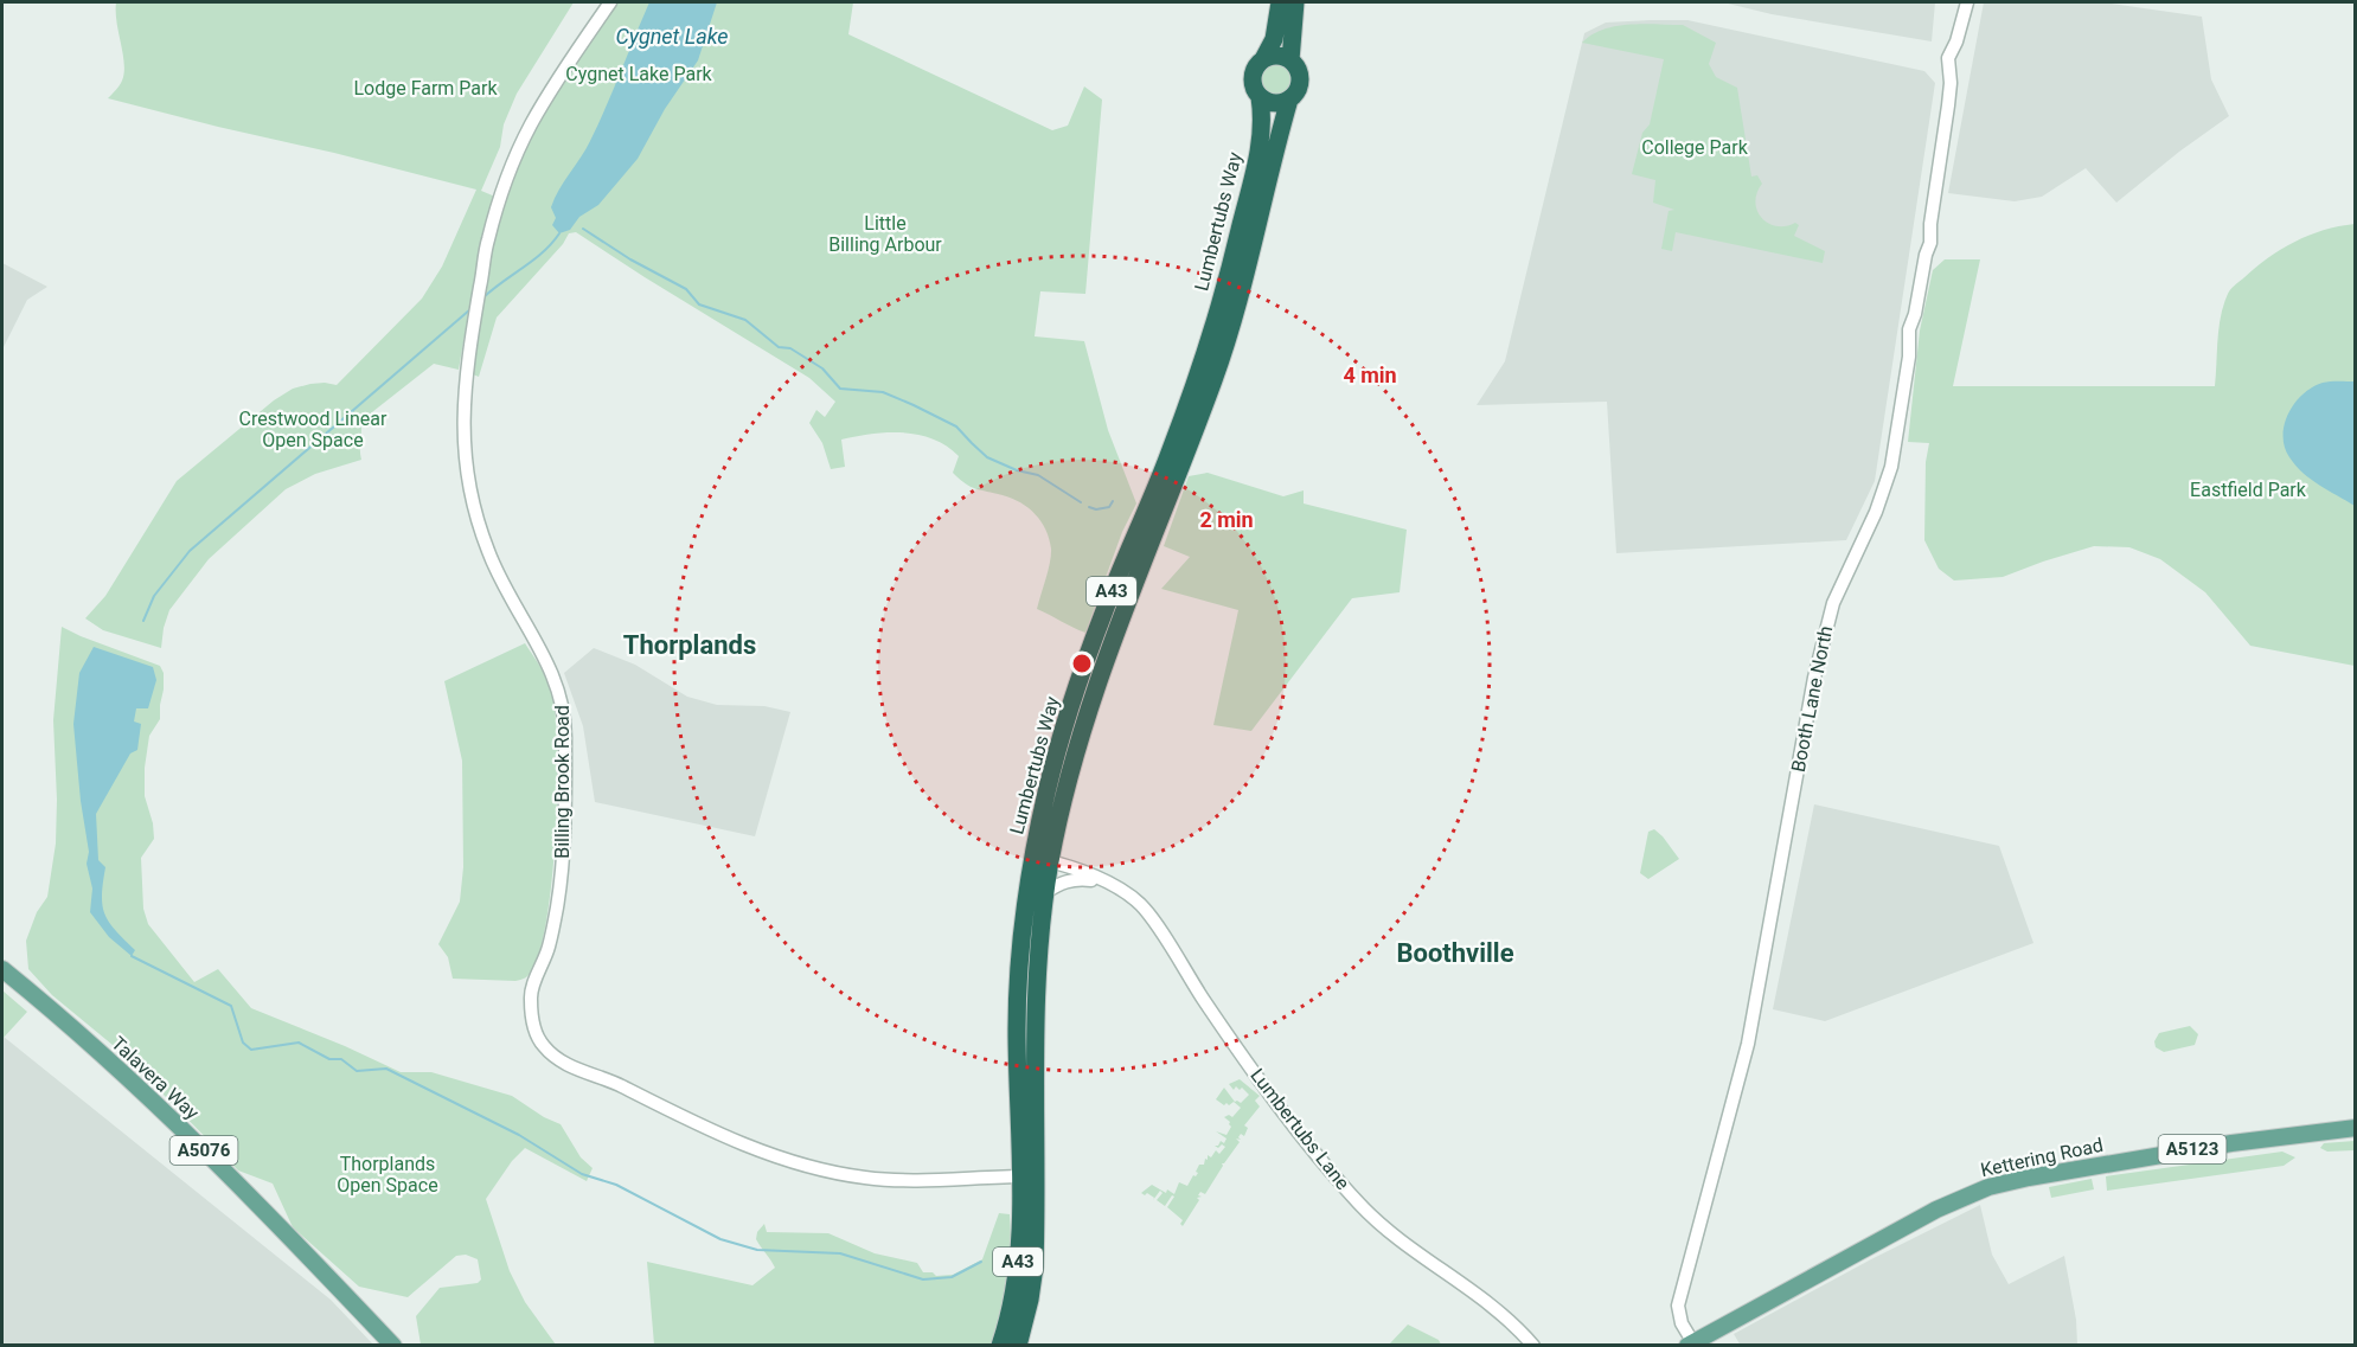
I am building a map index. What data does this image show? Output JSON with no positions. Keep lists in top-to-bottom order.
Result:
{
  "streets": {
    "highway": ["Lumbertubs Way", "A43"],
    "main road": [
      "Talavera Way",
      "A5123",
      "A5076",
      "Kettering Road"
    ],
    "street": ["Booth Lane North", "Billing Brook Road", "Lumbertubs Lane"]
  },
  "crossings": [
    ["Lumbertubs Way", "A43"],
    ["Lumbertubs Way", "Billing Brook Road"],
    ["Lumbertubs Way", "Lumbertubs Lane"],
    ["Booth Lane North", "Kettering Road"]
  ],
  "districts": ["Thorplands", "Boothville"],
  "water": ["Cygnet Lake"],
  "parks": [
    "Cygnet Lake Park",
    "Lodge Farm Park",
    "College Park",
    "Little Billing Arbour",
    "Crestwood Linear Open Space",
    "Eastfield Park",
    "Thorplands Open Space"
  ],
  "rings": ["4 min", "2 min"]
}
